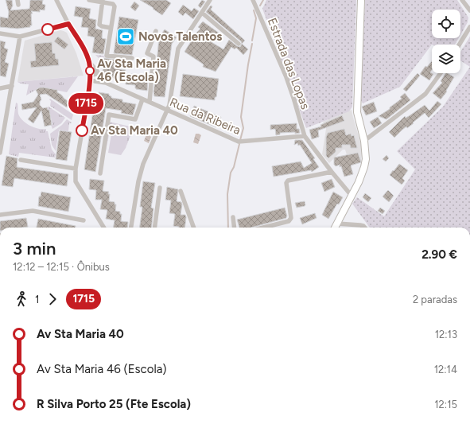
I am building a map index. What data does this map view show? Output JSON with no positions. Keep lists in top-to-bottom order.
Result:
{
  "streets": {
    "street": ["Estrada das Lopas", "Rua da Ribeira"]
  },
  "crossings": [
    ["Estrada das Lopas", "Rua da Ribeira"]
  ],
  "places": {
    "sports": ["Novos Talentos"],
    "other": ["Av Sta Maria 46 (Escola)", "Av Sta Maria 40"]
  },
  "lines": ["bus line 1715"],
  "page": {
    "on_map": "1715",
    "heading": ["3 min", "12:12 – 12:15 · Ônibus", "2.90 €"],
    "legs": ["1", "1715", "2 paradas"],
    "list": [
      {
        "name": "Av Sta Maria 40",
        "value": "12:13"
      },
      {
        "name": "Av Sta Maria 46 (Escola)",
        "value": "12:14"
      },
      {
        "name": "R Silva Porto 25 (Fte Escola)",
        "value": "12:15"
      }
    ]
  }
}
